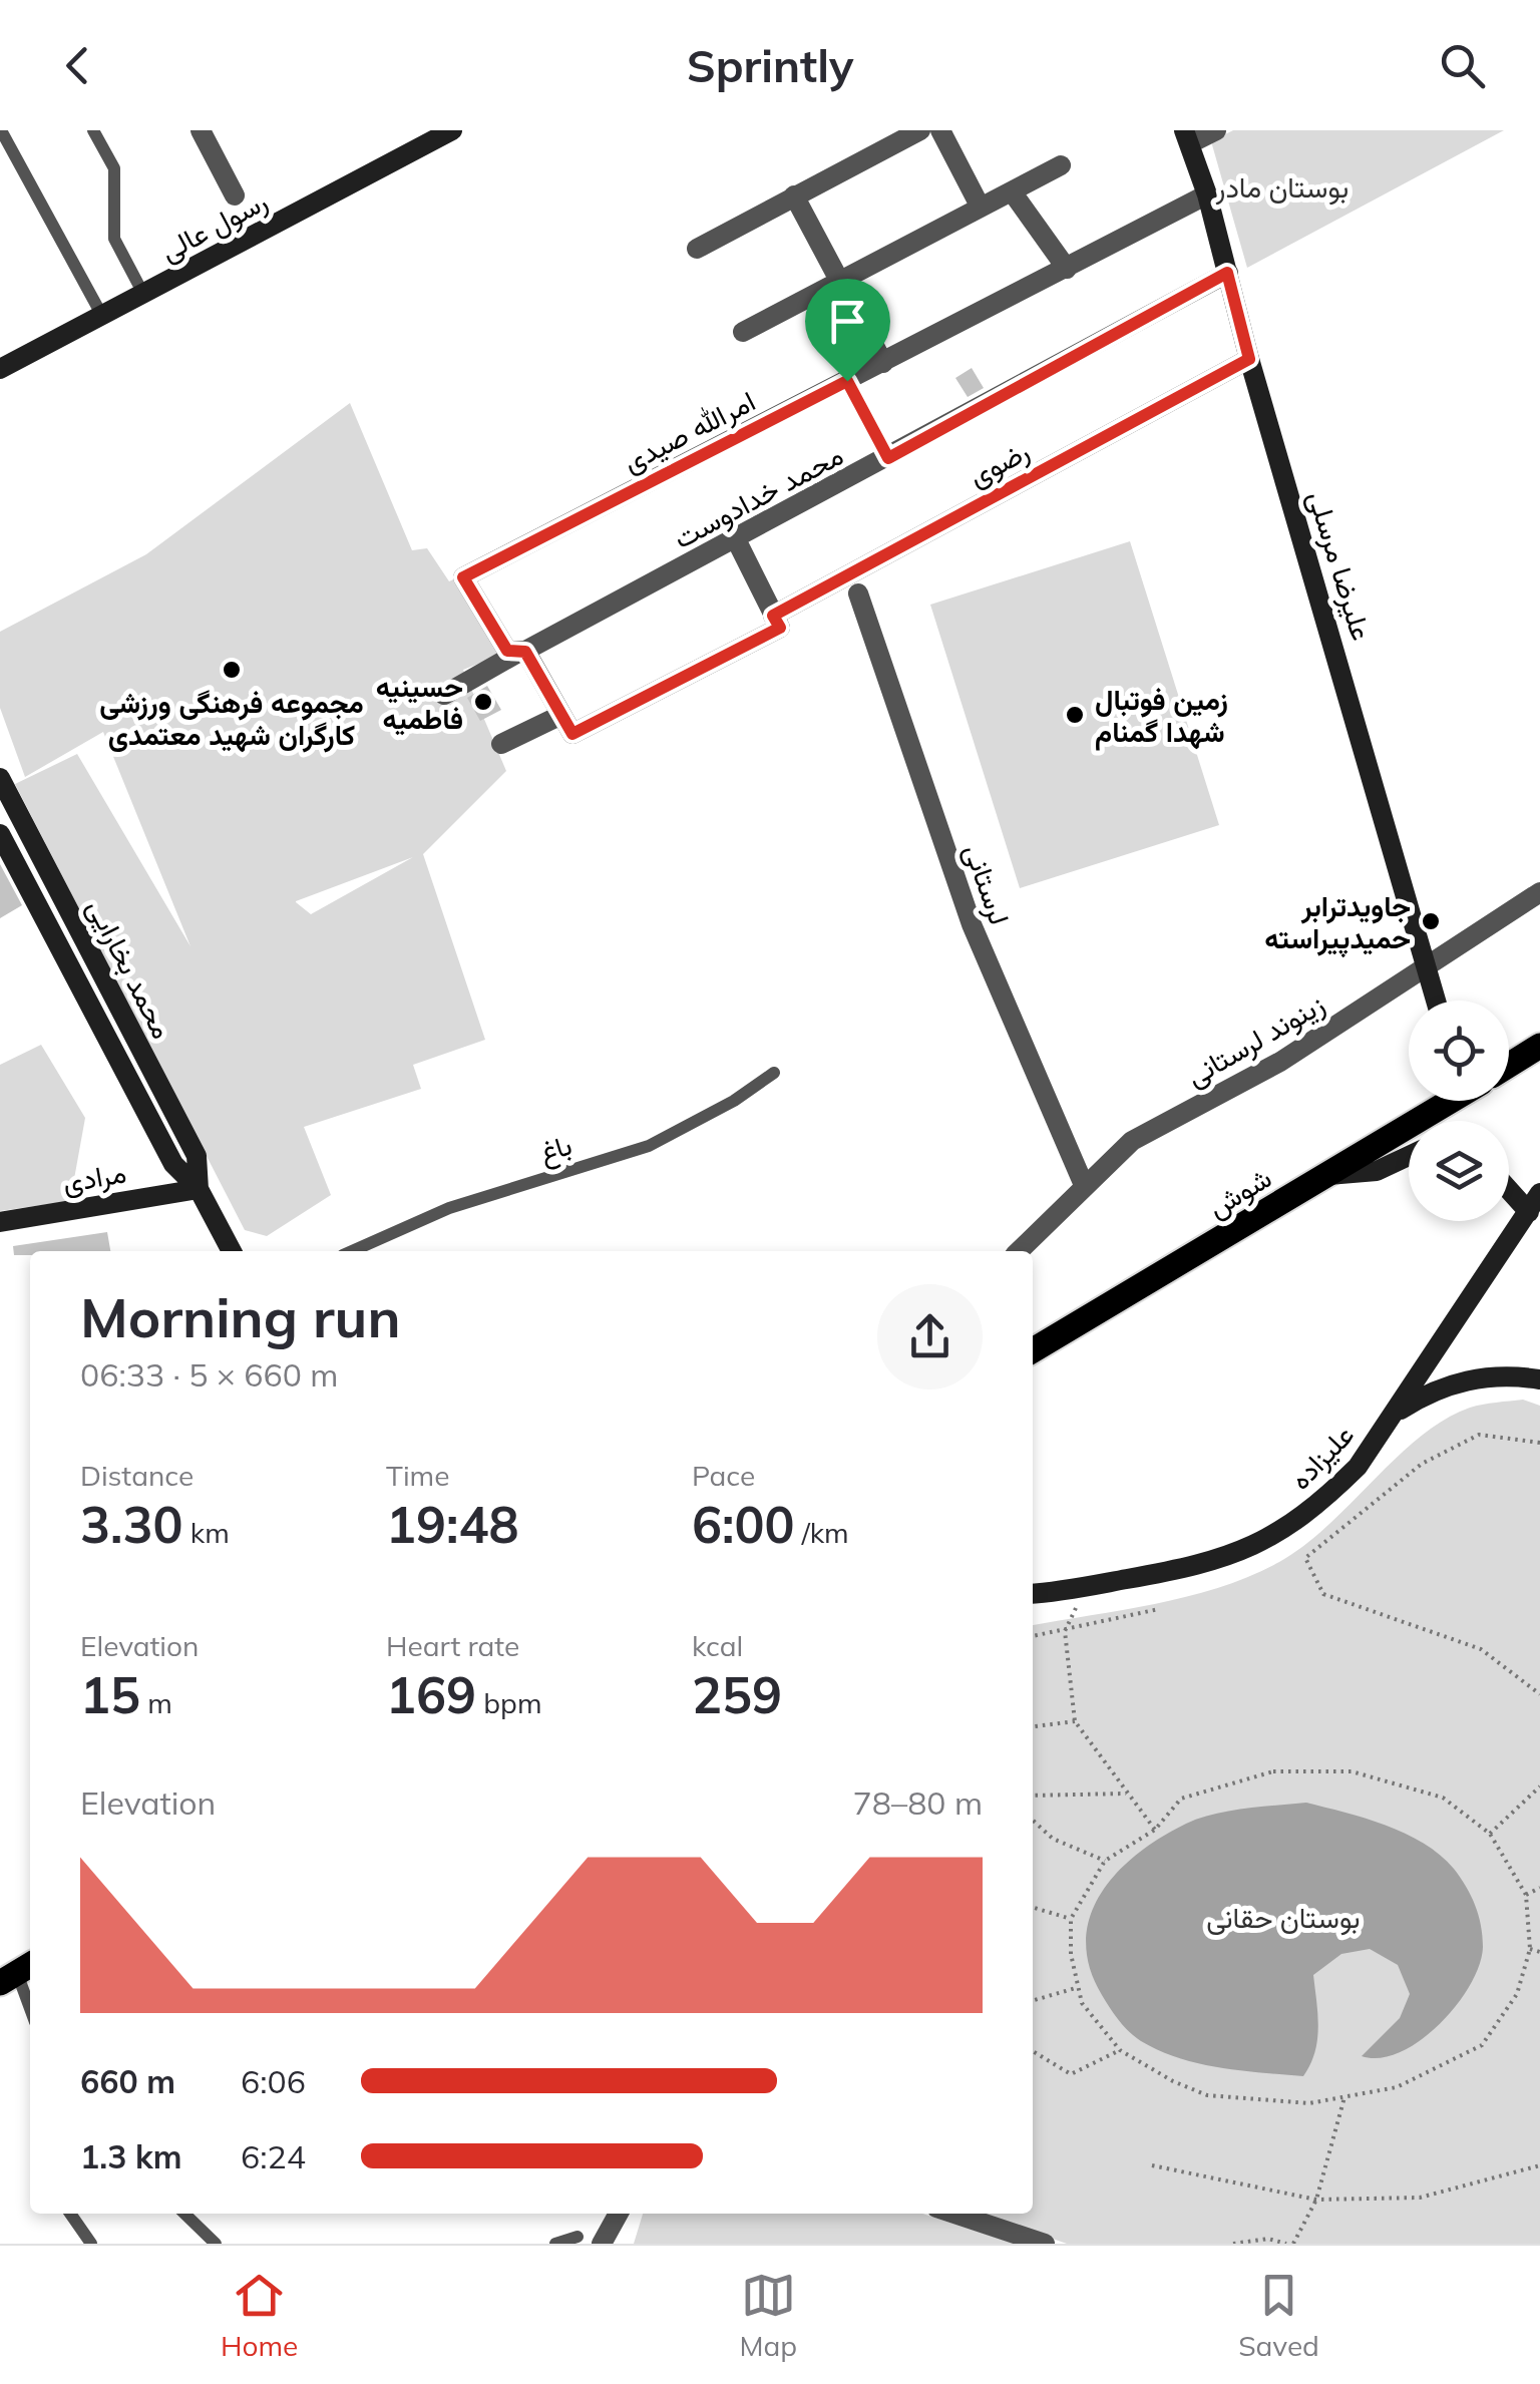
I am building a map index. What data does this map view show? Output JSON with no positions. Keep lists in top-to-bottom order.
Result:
{
  "streets": {
    "main road": ["شوش"],
    "street": [
      "رسول عالی",
      "امرالله صیدی",
      "رضوی",
      "محمد خدادوست",
      "علیرضا مرسلی",
      "لرستانی",
      "محمد بخارایی",
      "زینوند لرستانی",
      "مرادی",
      "علیزاده"
    ],
    "lane": ["باغ"]
  },
  "crossings": [
    ["امرالله صیدی", "محمد خدادوست"],
    ["امرالله صیدی", "علیرضا مرسلی"],
    ["رضوی", "علیرضا مرسلی"],
    ["محمد خدادوست", "علیرضا مرسلی"],
    ["علیرضا مرسلی", "زینوند لرستانی"],
    ["لرستانی", "زینوند لرستانی"],
    ["محمد بخارایی", "مرادی"]
  ],
  "parks": ["بوستان مادر", "بوستان حقانی"],
  "places": [
    "مجموعه فرهنگی ورزشی کارگران شهید معتمدی",
    "حسینیه فاطمیه",
    "زمین فوتبال شهدا گمنام",
    "جاویدترابر حمیدپیراسته"
  ],
  "page": {
    "header": "Sprintly",
    "heading": ["Morning run", "06:33 · 5 × 660 m"],
    "stats": [
      ["Distance", "3.30 km"],
      ["Time", "19:48"],
      ["Pace", "6:00 /km"],
      ["Elevation", "15 m"],
      ["Heart rate", "169 bpm"],
      ["kcal", "259"]
    ],
    "chart": ["Elevation", "78–80 m"],
    "list": [
      {
        "name": "660 m",
        "note": "6:06"
      },
      {
        "name": "1.3 km",
        "note": "6:24"
      }
    ],
    "tabs": ["Home", "Map", "Saved"]
  }
}
